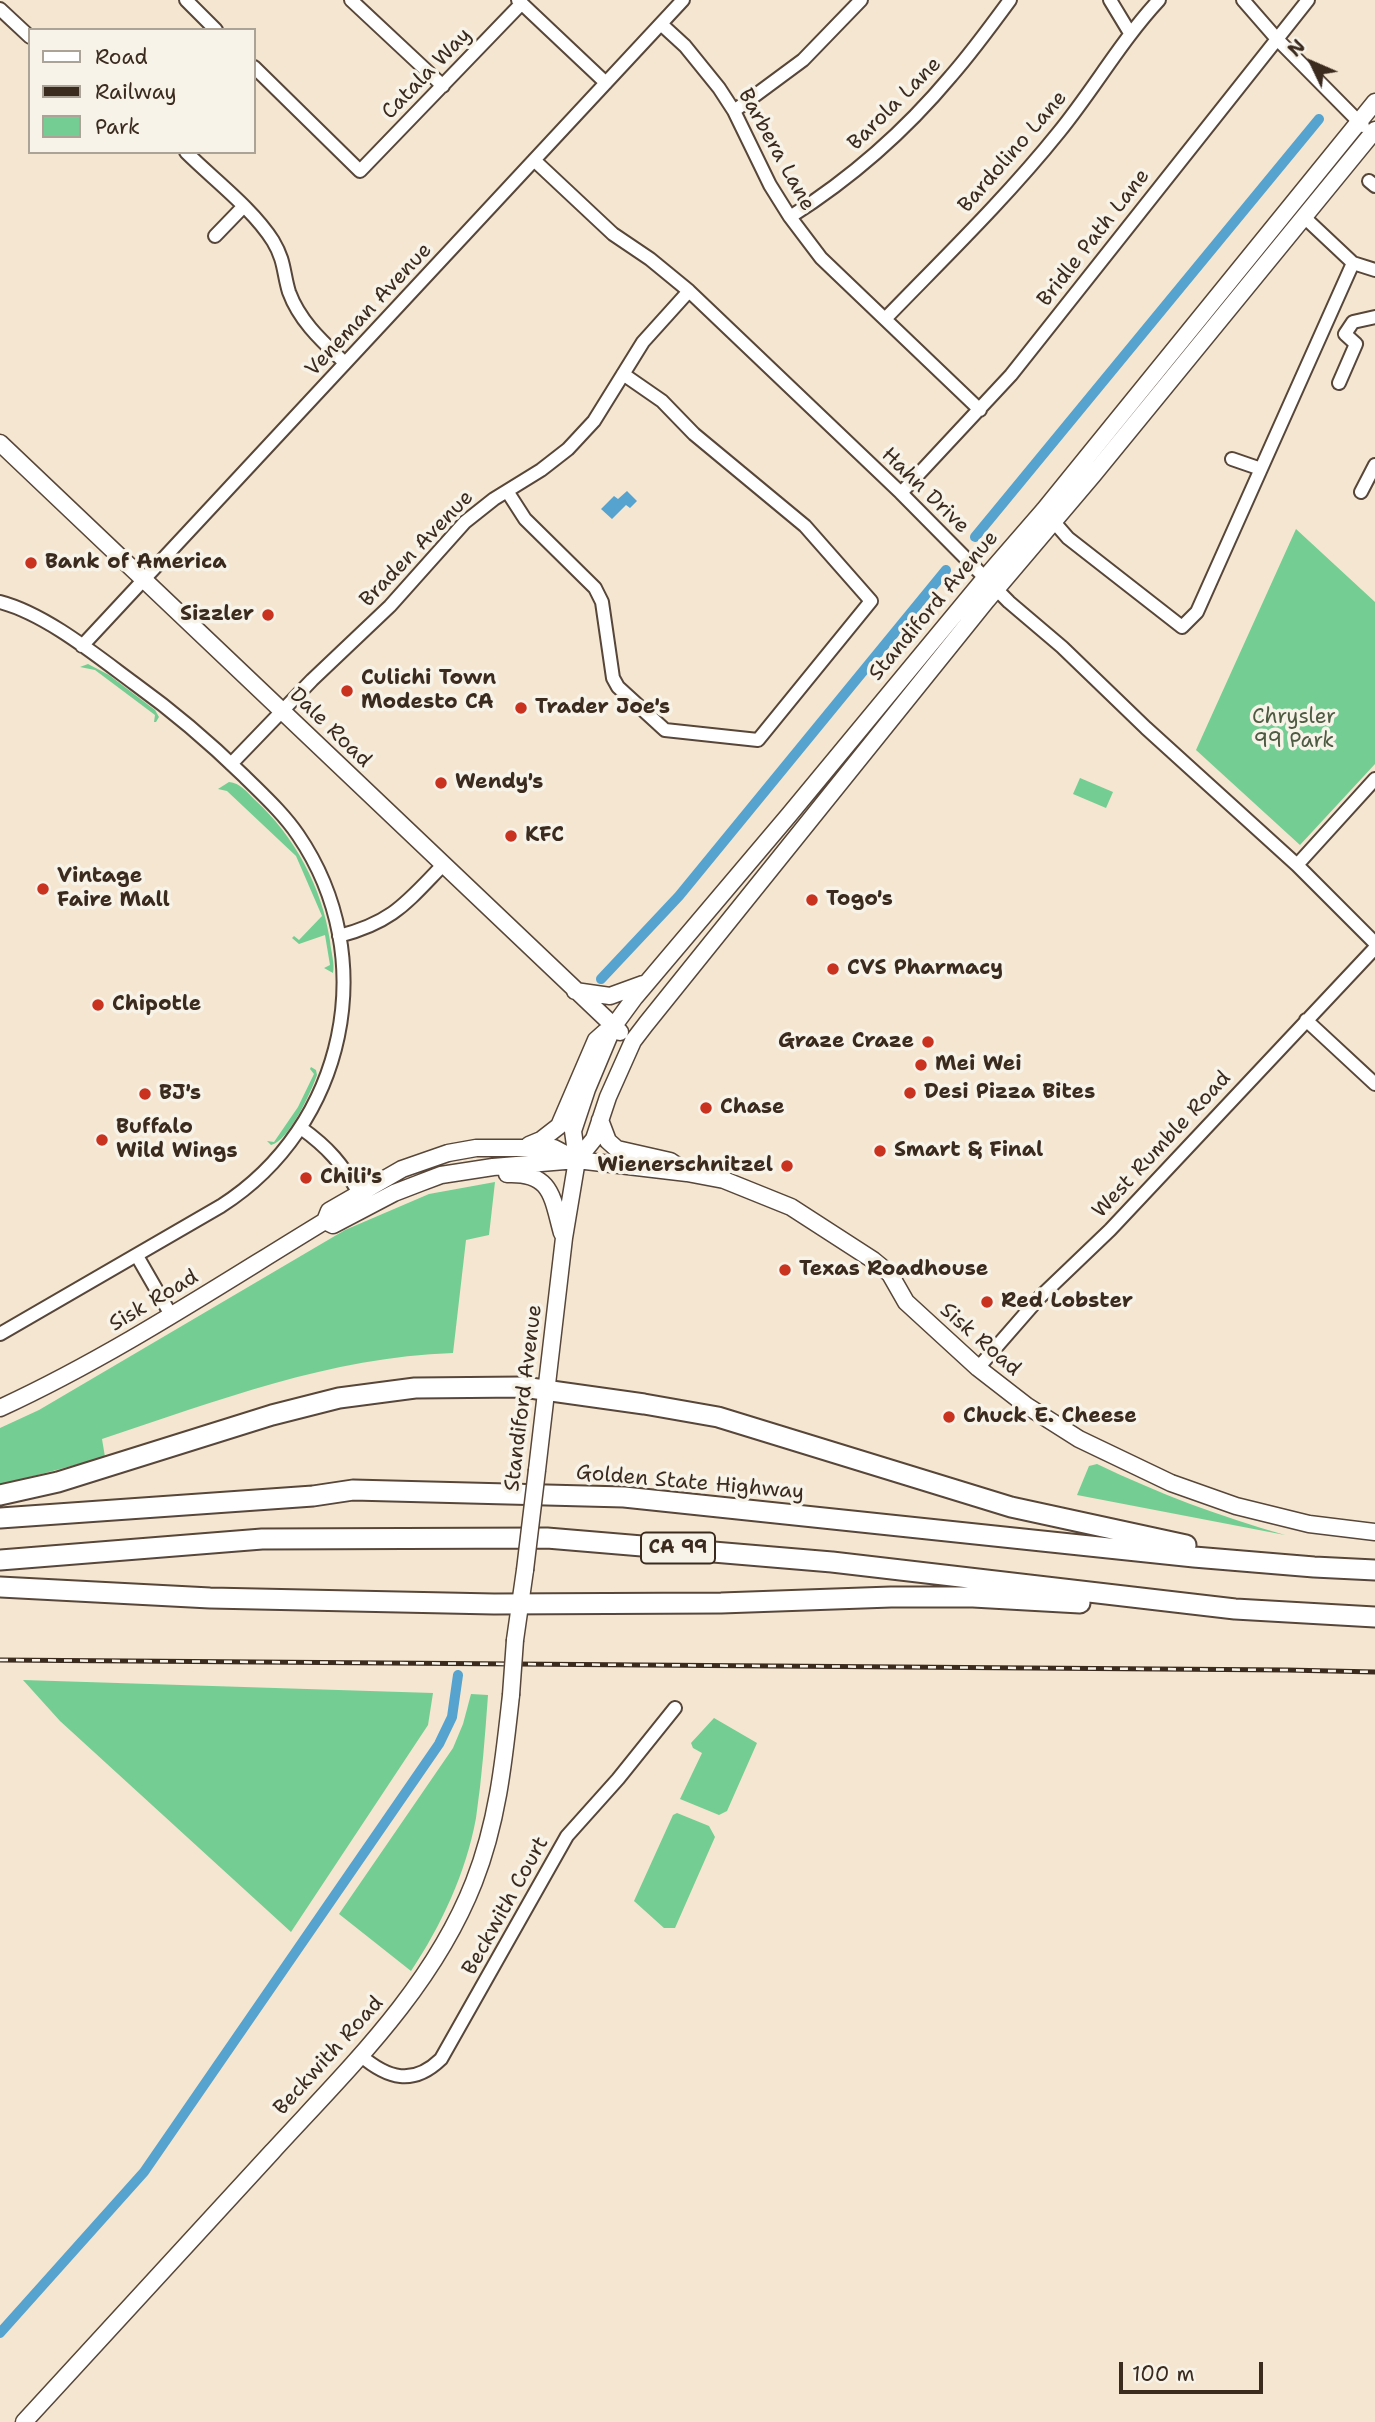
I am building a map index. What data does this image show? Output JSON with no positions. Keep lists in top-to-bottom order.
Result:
{
  "streets": {
    "highway": ["Golden State Highway", "CA 99"],
    "main road": [
      "Standiford Avenue",
      "Dale Road",
      "Sisk Road",
      "Beckwith Road"
    ],
    "street": [
      "Catala Way",
      "Barola Lane",
      "Barbera Lane",
      "Bardolino Lane",
      "Bridle Path Lane",
      "Veneman Avenue",
      "Hahn Drive",
      "Braden Avenue",
      "West Rumble Road",
      "Beckwith Court"
    ]
  },
  "crossings": [
    ["Barola Lane", "Barbera Lane"],
    ["Barbera Lane", "Bardolino Lane"],
    ["Barbera Lane", "Bridle Path Lane"],
    ["Barbera Lane", "Veneman Avenue"],
    ["Bridle Path Lane", "Hahn Drive"],
    ["Veneman Avenue", "Hahn Drive"],
    ["Veneman Avenue", "Dale Road"],
    ["Hahn Drive", "Braden Avenue"],
    ["Hahn Drive", "Standiford Avenue"],
    ["Braden Avenue", "Dale Road"],
    ["Standiford Avenue", "Dale Road"],
    ["Standiford Avenue", "Sisk Road"],
    ["Standiford Avenue", "Beckwith Road"],
    ["West Rumble Road", "Sisk Road"],
    ["Beckwith Court", "Beckwith Road"]
  ],
  "parks": ["Chrysler 99 Park"],
  "places": [
    "Bank of America",
    "Sizzler",
    "Culichi Town Modesto CA",
    "Trader Joe's",
    "Wendy's",
    "KFC",
    "Vintage Faire Mall",
    "Togo's",
    "CVS Pharmacy",
    "Chipotle",
    "Graze Craze",
    "Mei Wei",
    "Desi Pizza Bites",
    "BJ's",
    "Chase",
    "Buffalo Wild Wings",
    "Smart & Final",
    "Wienerschnitzel",
    "Chili's",
    "Texas Roadhouse",
    "Red Lobster",
    "Chuck E. Cheese"
  ],
  "legend": ["Road", "Railway", "Park"],
  "scale_bar": "100 m",
  "north": "top left"
}
